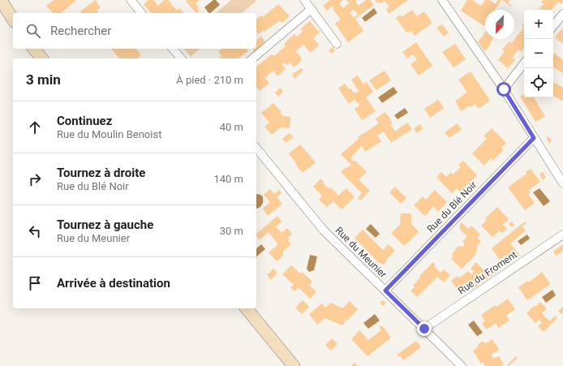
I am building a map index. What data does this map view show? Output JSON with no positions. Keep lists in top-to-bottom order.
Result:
{
  "streets": {
    "street": ["Rue du Blé Noir", "Rue du Meunier", "Rue du Froment"]
  },
  "crossings": [
    ["Rue du Blé Noir", "Rue du Meunier"],
    ["Rue du Meunier", "Rue du Froment"]
  ],
  "north": "bottom left",
  "page": {
    "map_buttons": ["+", "−"],
    "search": "Rechercher",
    "heading": ["3 min", "À pied · 210 m"],
    "list": [
      ["Continuez", "Rue du Moulin Benoist", "40 m"],
      ["Tournez à droite", "Rue du Blé Noir", "140 m"],
      ["Tournez à gauche", "Rue du Meunier", "30 m"],
      "Arrivée à destination"
    ]
  }
}
